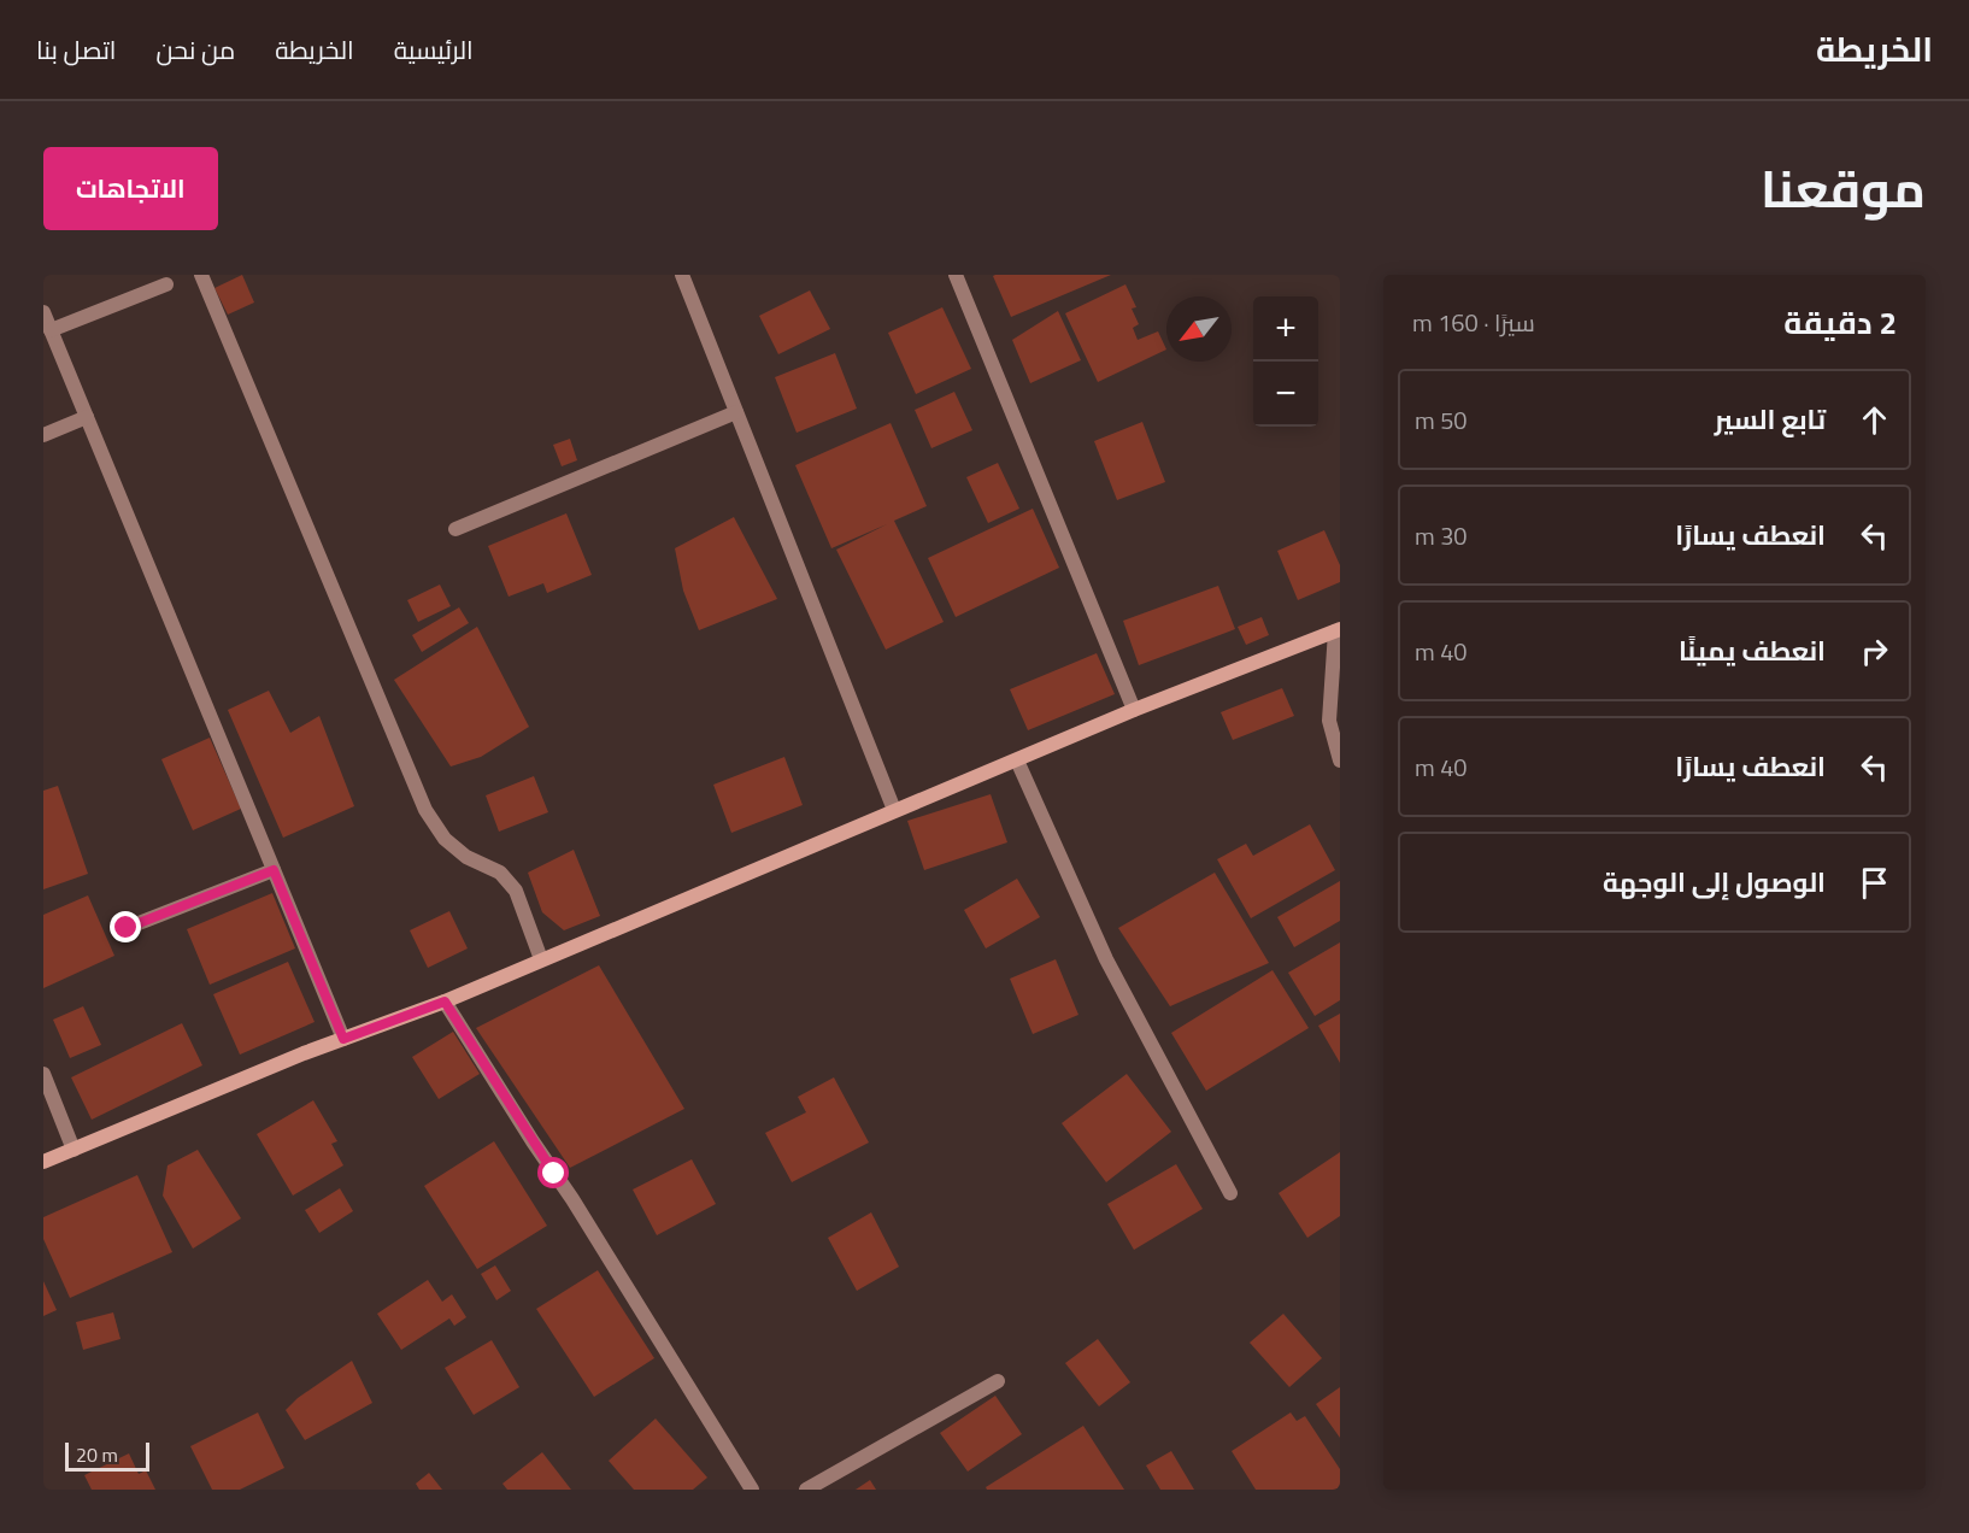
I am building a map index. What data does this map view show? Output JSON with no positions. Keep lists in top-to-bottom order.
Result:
{
  "scale_bar": "20 m",
  "north": "bottom left",
  "page": {
    "header": "الخريطة",
    "nav": [
      "الرئيسية",
      "الخريطة",
      "من نحن",
      "اتصل بنا"
    ],
    "title": "موقعنا",
    "buttons": "الاتجاهات",
    "heading": ["2 دقيقة", "سيرًا · 160 m"],
    "map_buttons": ["+", "−"],
    "list": [
      ["تابع السير", "50 m"],
      ["انعطف يسارًا", "30 m"],
      ["انعطف يمينًا", "40 m"],
      ["انعطف يسارًا", "40 m"],
      "الوصول إلى الوجهة"
    ],
    "scale": "20 m"
  }
}
